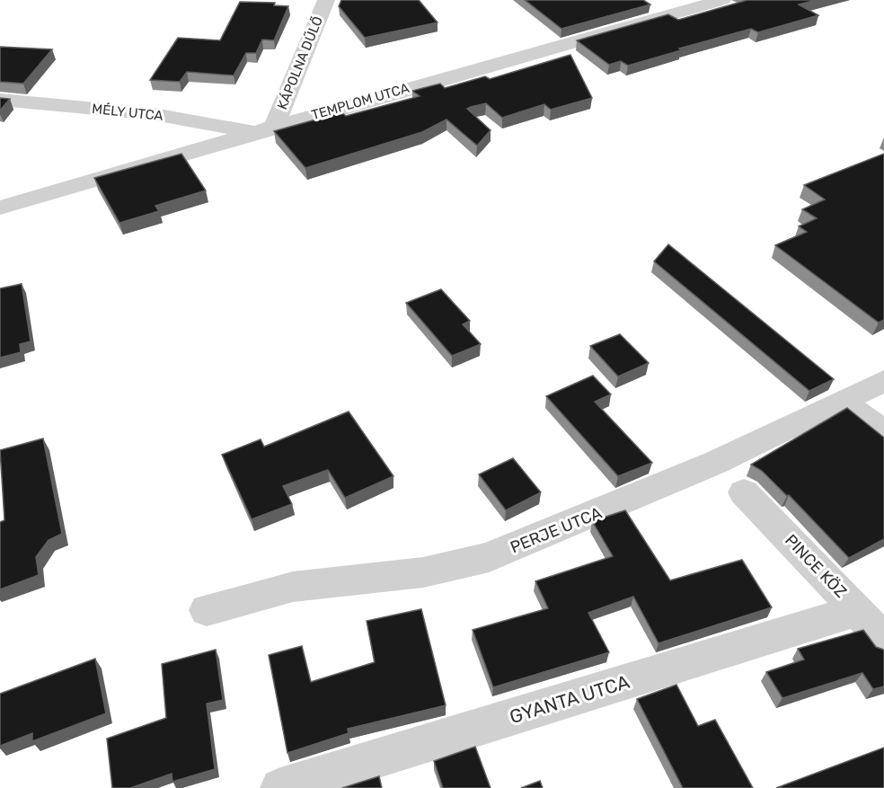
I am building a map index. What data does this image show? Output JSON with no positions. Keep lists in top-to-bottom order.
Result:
{
  "streets": {
    "street": [
      "KÁPOLNA DŰLŐ",
      "TEMPLOM UTCA",
      "MÉLY UTCA",
      "PERJE UTCA",
      "PINCE KÖZ",
      "GYANTA UTCA"
    ]
  },
  "crossings": [
    ["KÁPOLNA DŰLŐ", "TEMPLOM UTCA"],
    ["KÁPOLNA DŰLŐ", "MÉLY UTCA"],
    ["TEMPLOM UTCA", "MÉLY UTCA"],
    ["PINCE KÖZ", "GYANTA UTCA"]
  ]
}
